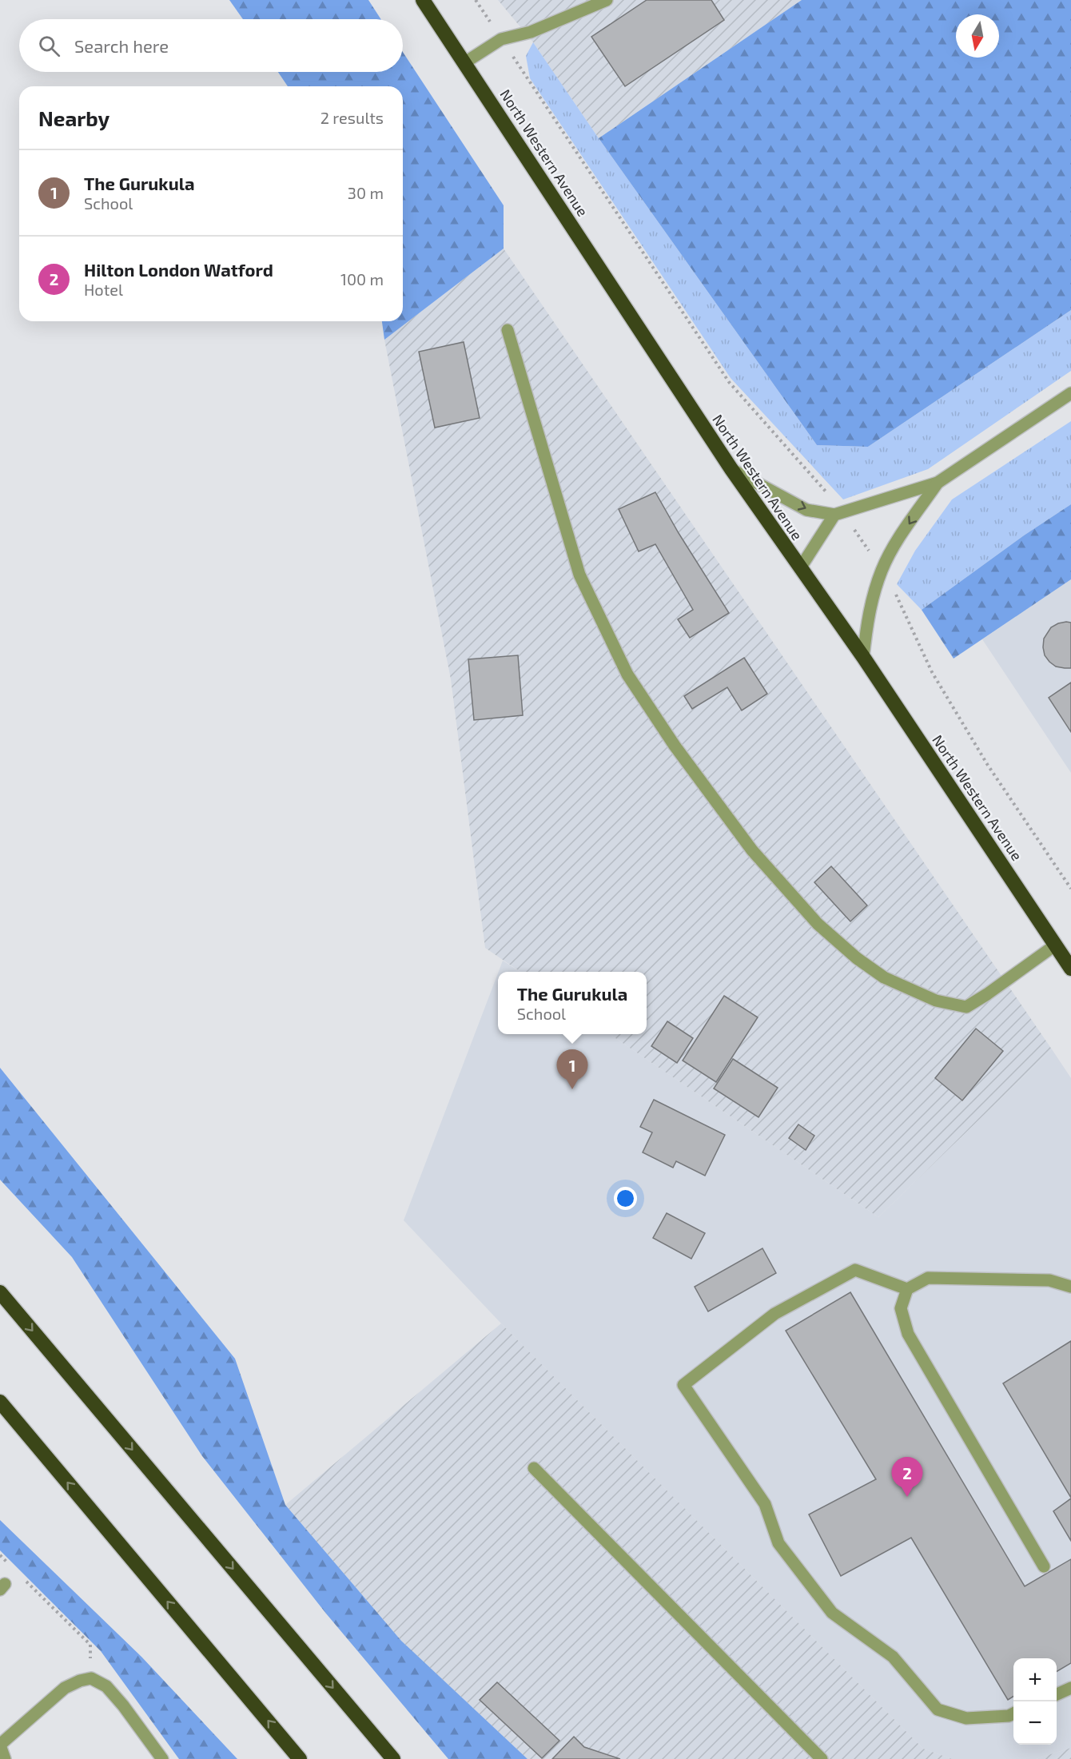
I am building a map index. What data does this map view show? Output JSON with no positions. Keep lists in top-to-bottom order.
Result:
{
  "streets": {
    "highway": ["North Western Avenue"]
  },
  "north": "bottom",
  "page": {
    "search": "Search here",
    "heading": ["Nearby", "2 results"],
    "list": [
      {
        "mark": "1",
        "name": "The Gurukula",
        "note": "School",
        "value": "30 m"
      },
      {
        "mark": "2",
        "name": "Hilton London Watford",
        "note": "Hotel",
        "value": "100 m"
      }
    ],
    "popup": ["The Gurukula", "School"],
    "pins": ["1", "2"],
    "map_buttons": ["+", "−"]
  }
}
